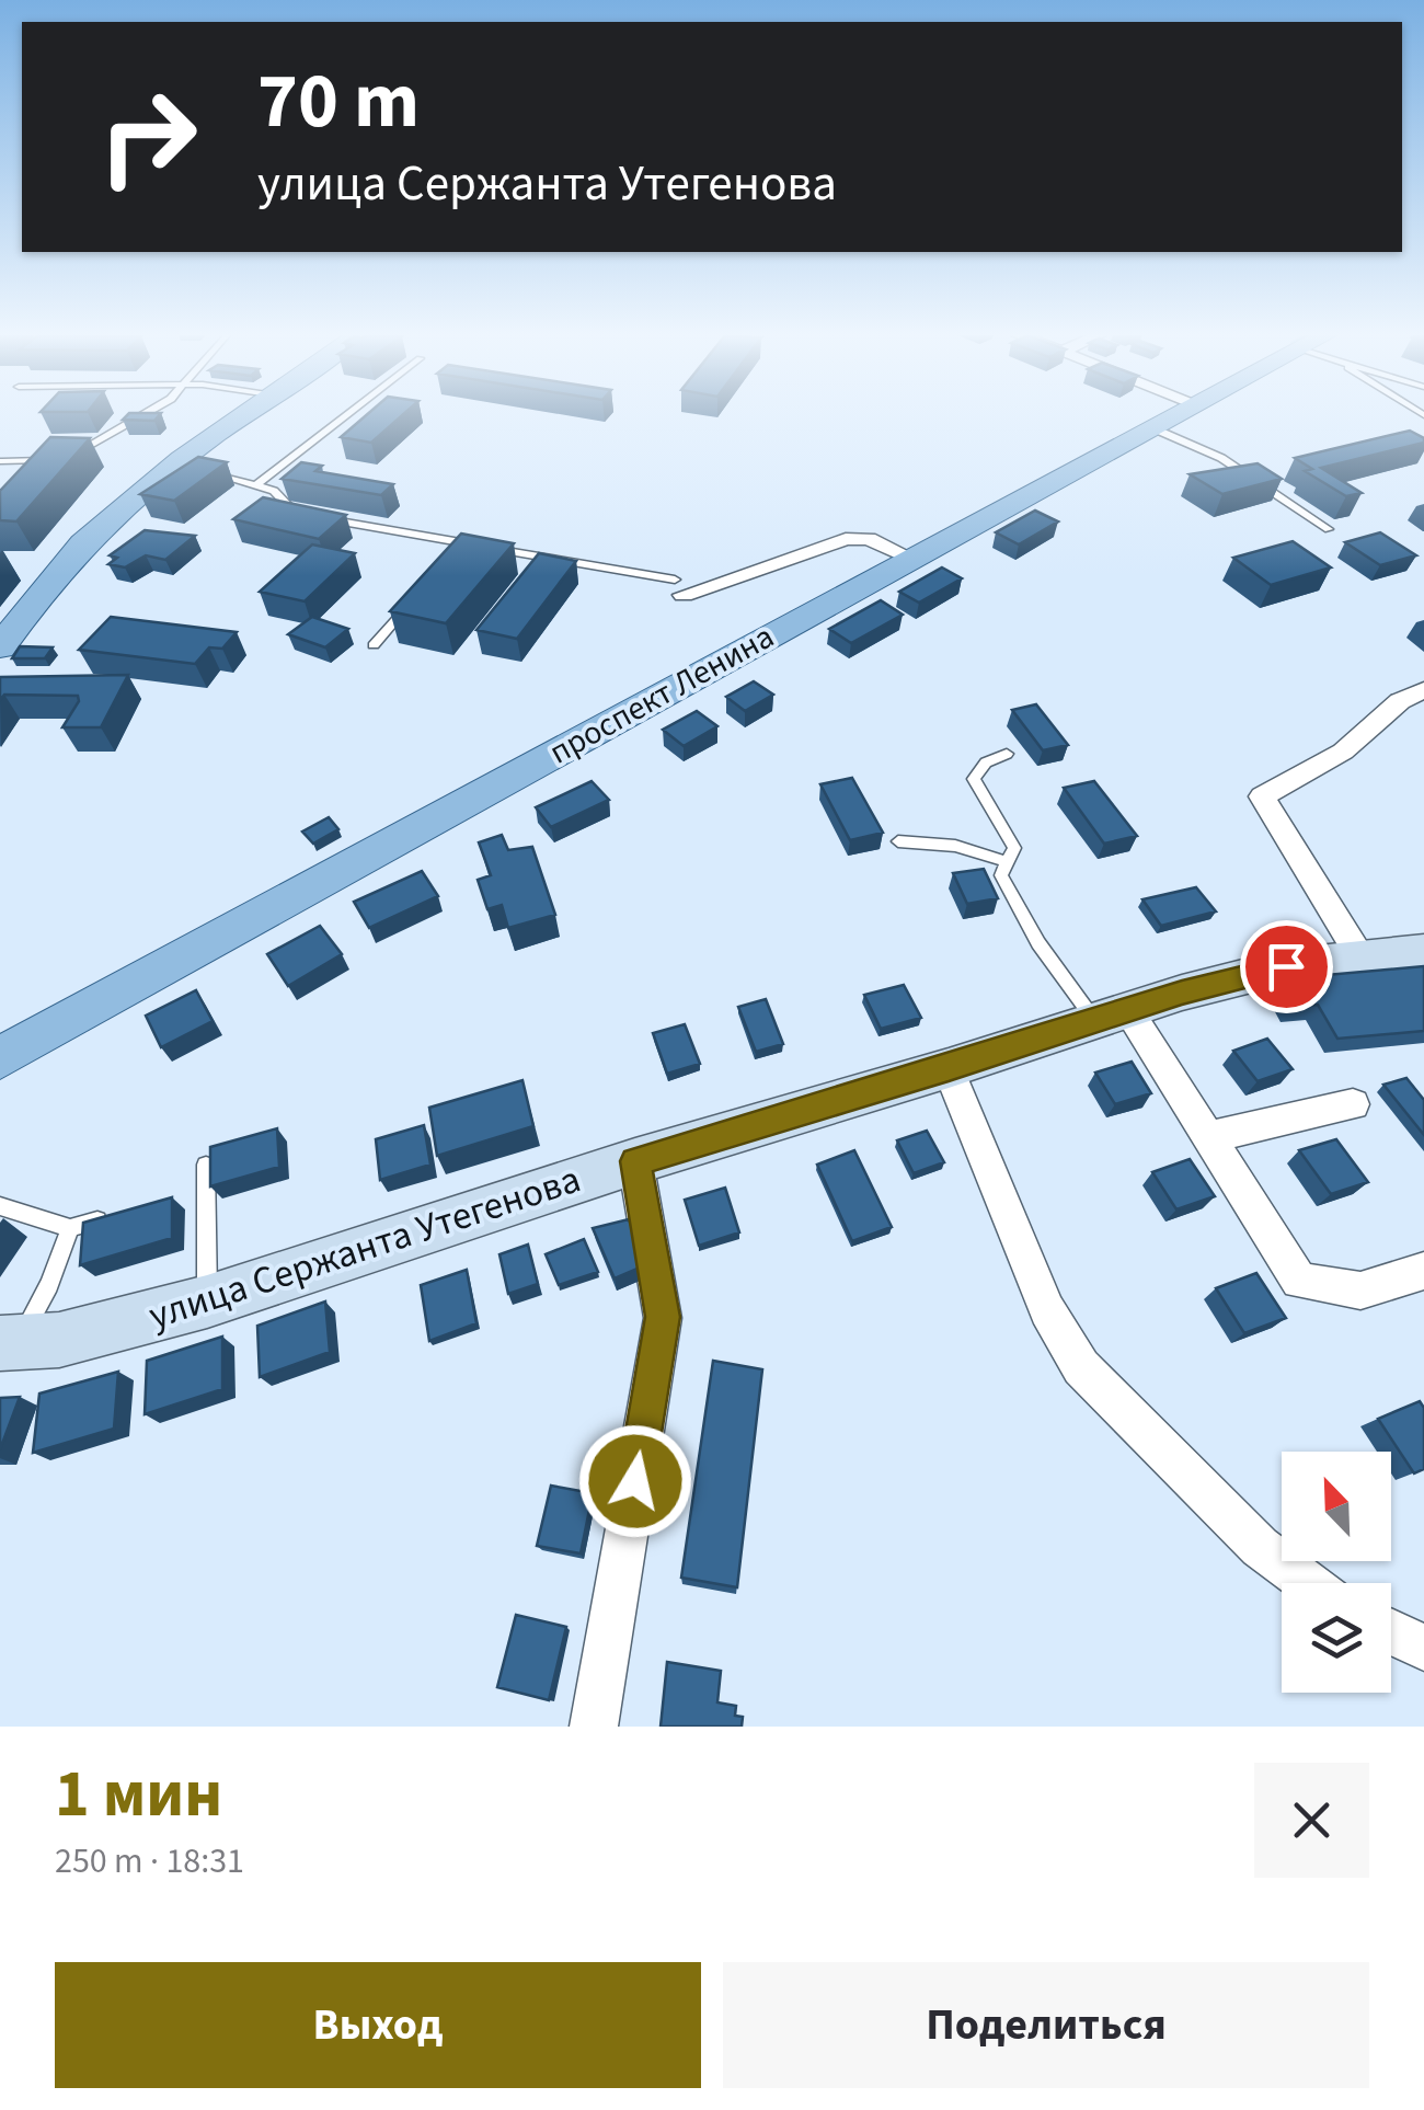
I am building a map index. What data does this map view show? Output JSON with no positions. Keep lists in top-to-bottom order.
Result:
{
  "streets": {
    "main road": ["проспект Ленина", "улица Сержанта Утегенова"]
  },
  "north": "top left",
  "page": {
    "turn": ["70 m", "улица Сержанта Утегенова"],
    "heading": ["1 мин", "250 m · 18:31"],
    "buttons": ["Выход", "Поделиться"]
  }
}
